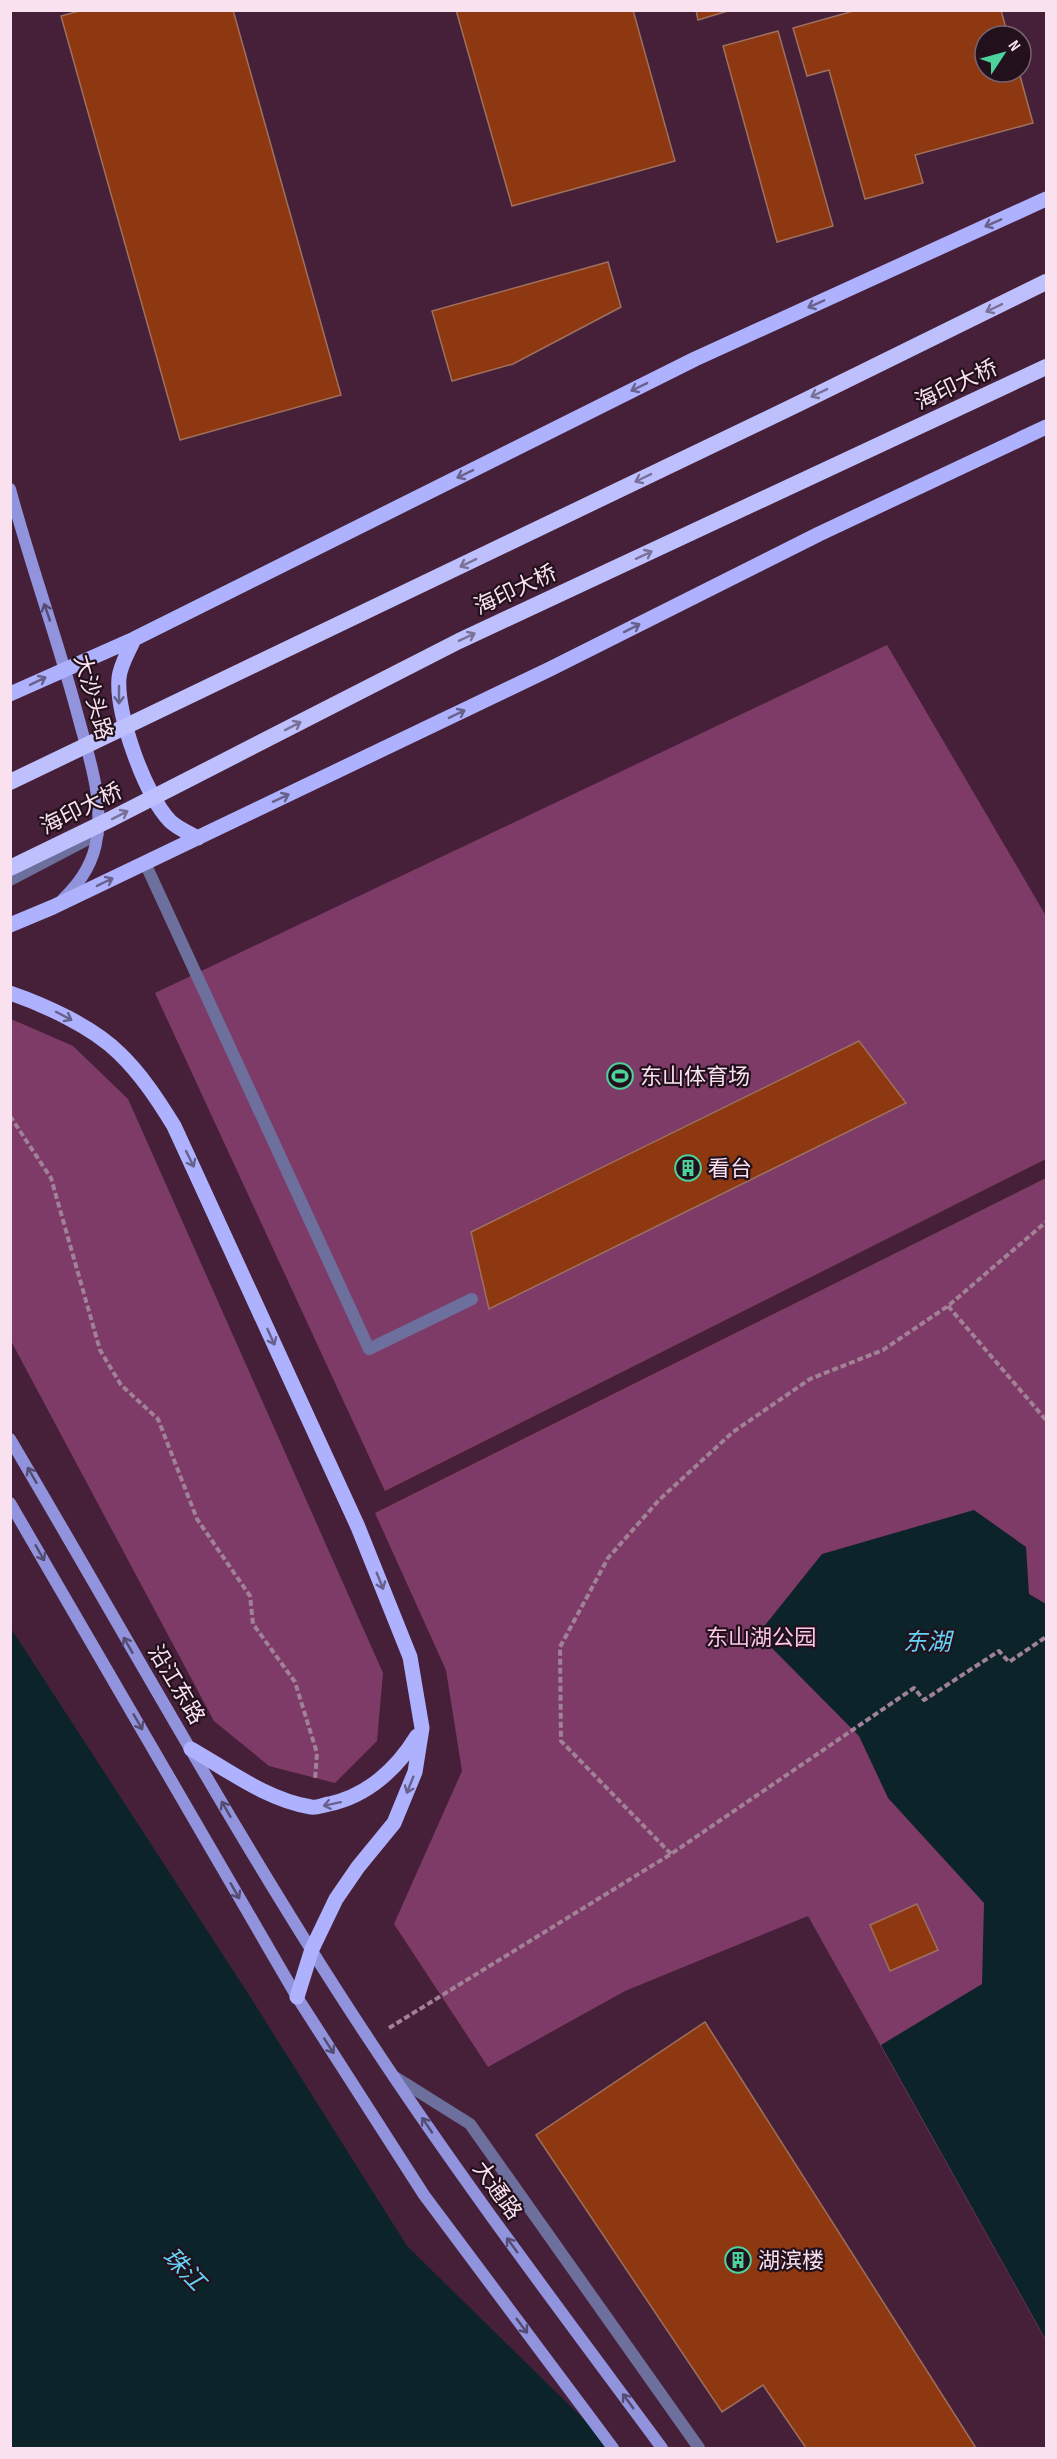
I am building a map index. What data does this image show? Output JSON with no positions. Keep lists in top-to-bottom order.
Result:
{
  "streets": {
    "highway": ["海印大桥"],
    "main road": ["大沙头路", "沿江东路", "大通路"]
  },
  "crossings": [
    ["沿江东路", "大通路"]
  ],
  "one_way": ["大沙头路"],
  "water": ["东湖", "珠江"],
  "parks": ["东山湖公园"],
  "places": {
    "sports": ["东山体育场"],
    "building": ["看台", "湖滨楼"]
  },
  "north": "top right"
}
